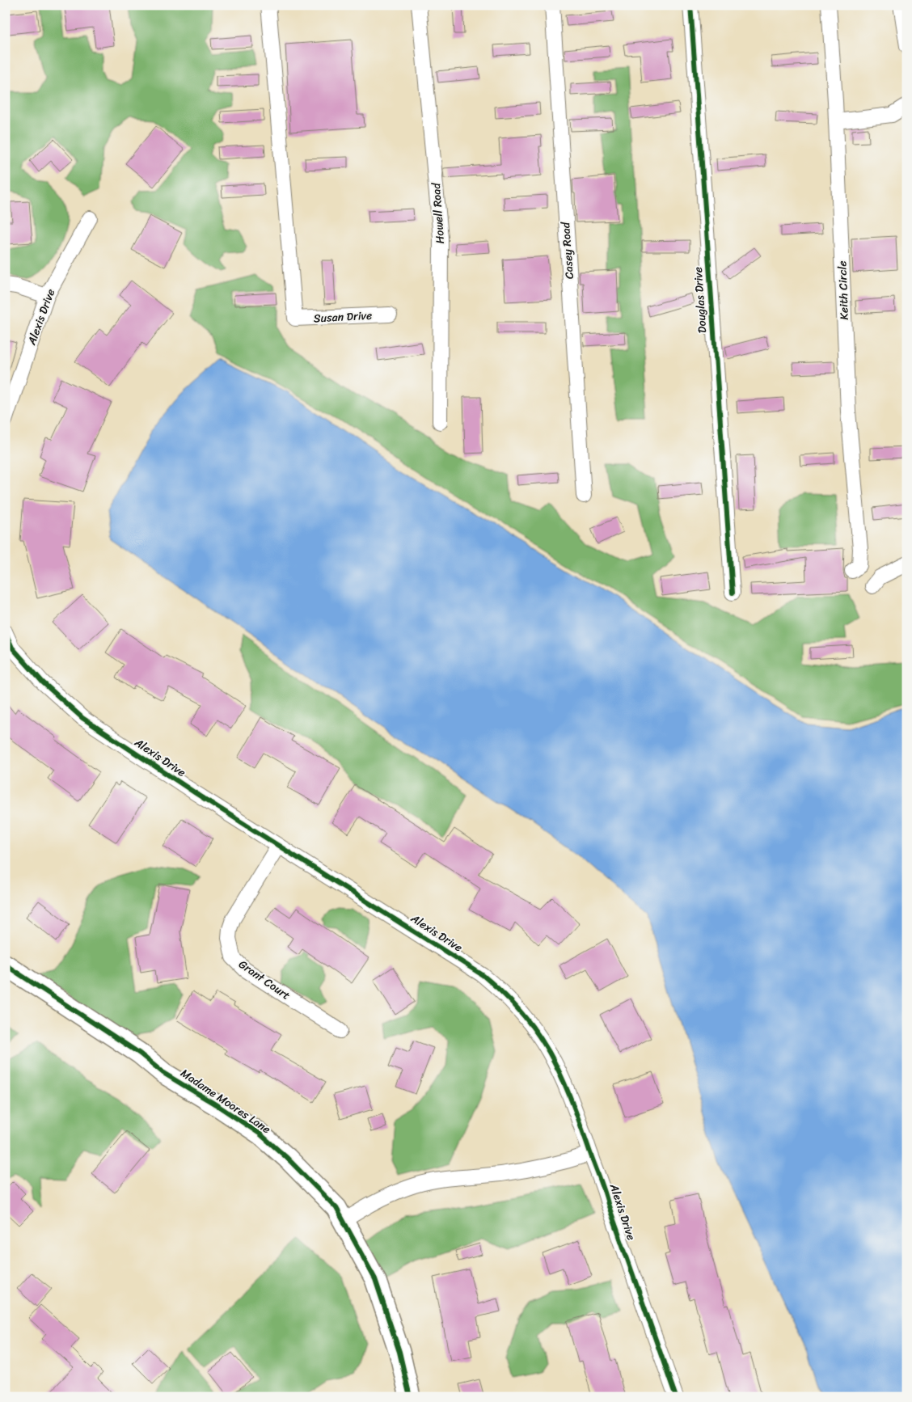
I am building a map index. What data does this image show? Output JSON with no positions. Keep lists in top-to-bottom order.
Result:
{
  "streets": {
    "street": [
      "Howell Road",
      "Casey Road",
      "Keith Circle",
      "Douglas Drive",
      "Alexis Drive",
      "Susan Drive",
      "Grant Court",
      "Madame Moores Lane"
    ]
  },
  "crossings": [
    ["Alexis Drive", "Grant Court"]
  ]
}
